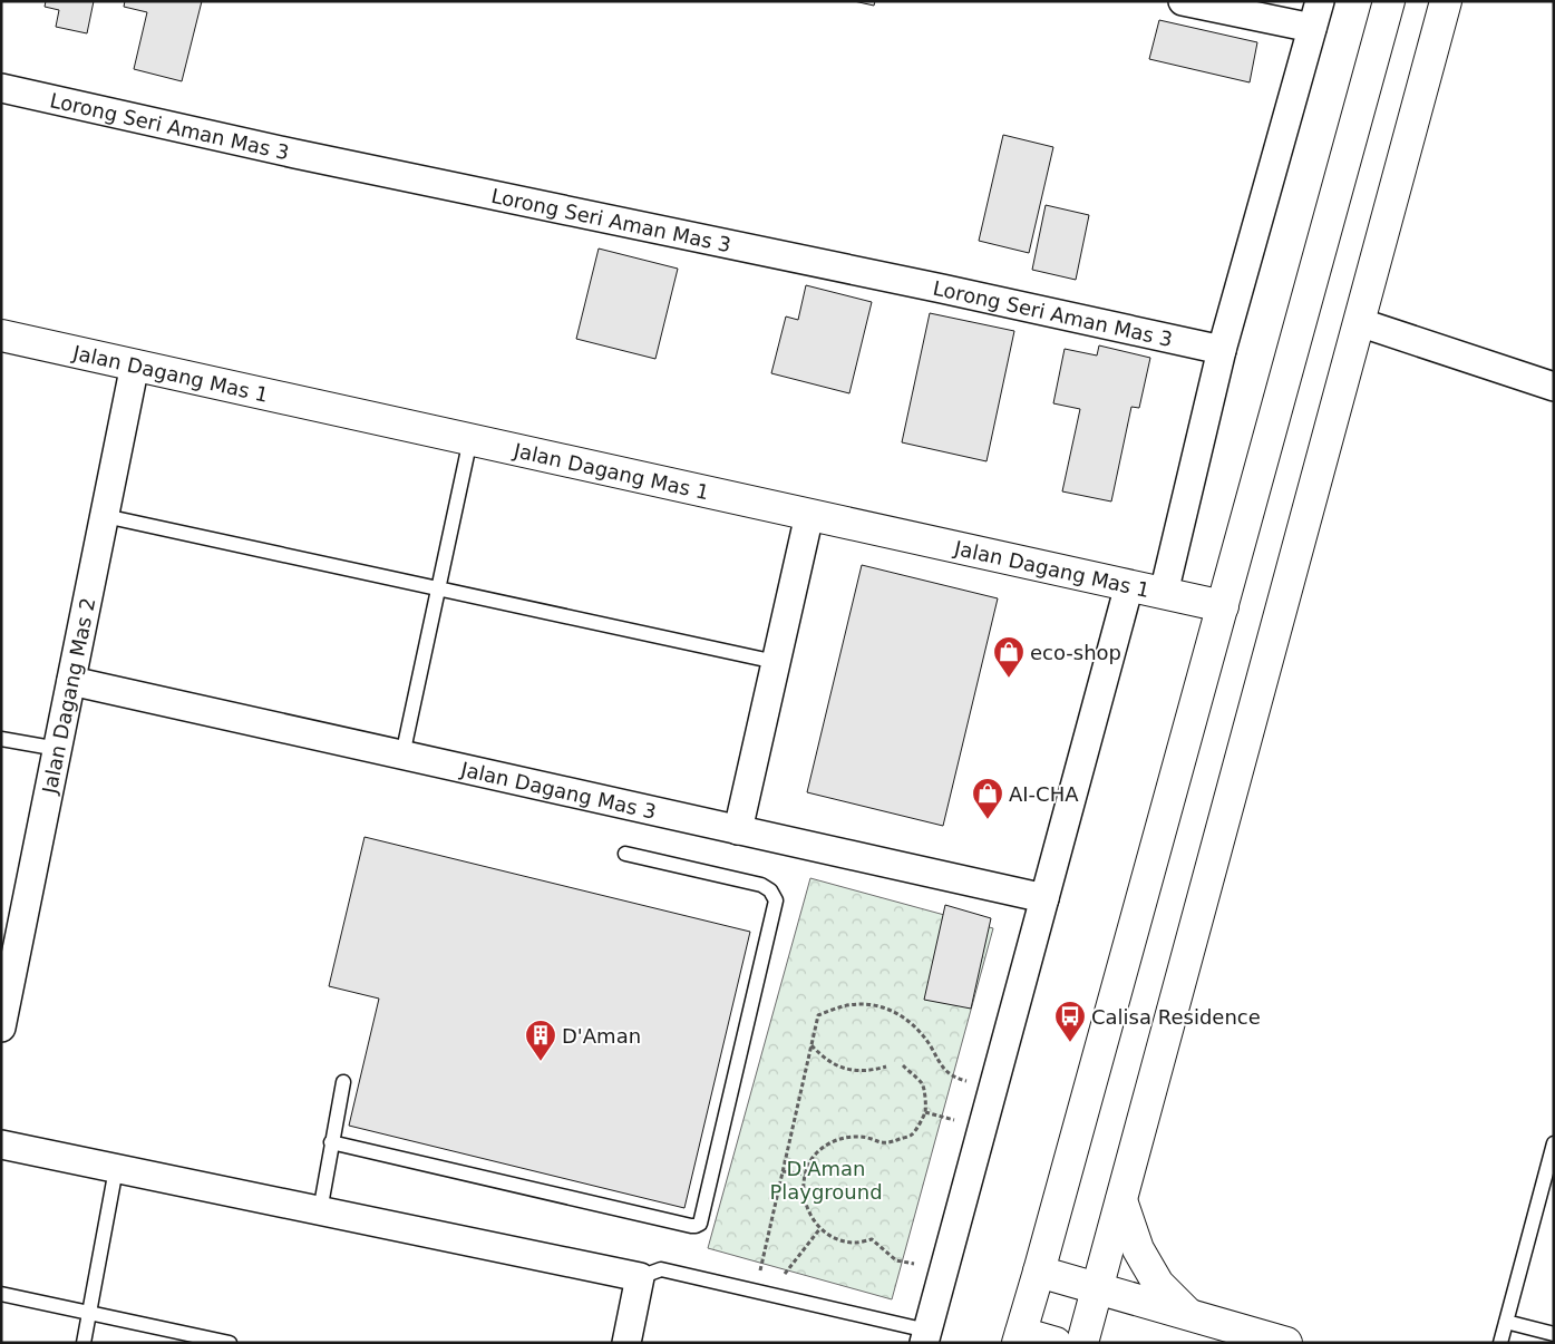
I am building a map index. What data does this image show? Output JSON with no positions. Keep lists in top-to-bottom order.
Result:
{
  "streets": {
    "main road": ["Jalan Dagang Mas 1"],
    "street": ["Lorong Seri Aman Mas 3", "Jalan Dagang Mas 2", "Jalan Dagang Mas 3"]
  },
  "crossings": [
    ["Jalan Dagang Mas 1", "Jalan Dagang Mas 2"],
    ["Jalan Dagang Mas 2", "Jalan Dagang Mas 3"]
  ],
  "parks": ["D'Aman Playground"],
  "places": {
    "shop": ["eco-shop", "AI-CHA"],
    "bus stop": ["Calisa Residence"],
    "building": ["D'Aman"]
  }
}
